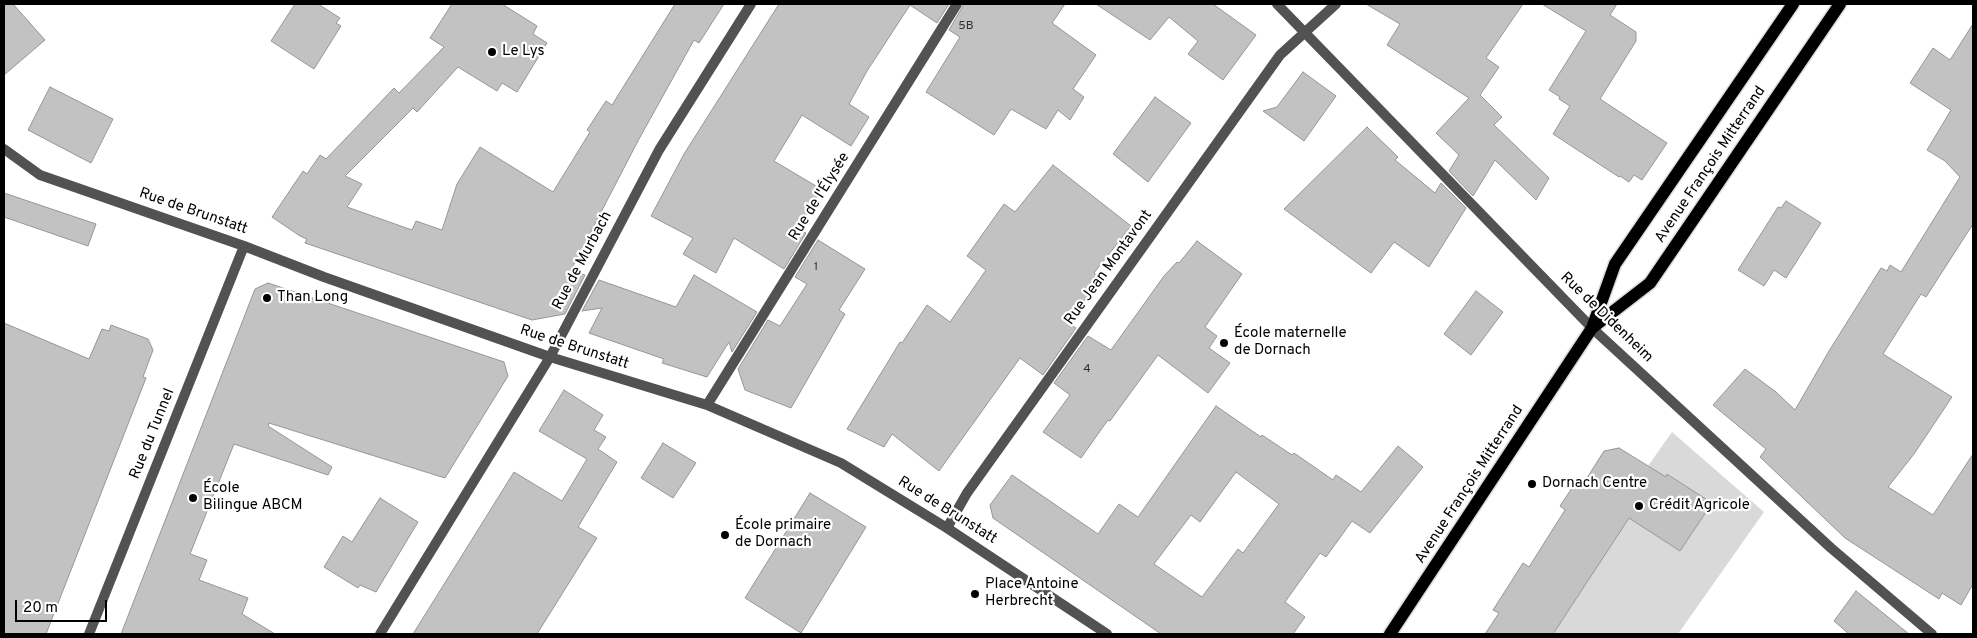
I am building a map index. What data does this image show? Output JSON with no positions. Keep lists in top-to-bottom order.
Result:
{
  "streets": {
    "main road": ["Avenue François Mitterrand"],
    "street": [
      "Rue de l'Élysée",
      "Rue de Brunstatt",
      "Rue de Murbach",
      "Rue Jean Montavont",
      "Rue de Didenheim",
      "Rue du Tunnel"
    ]
  },
  "crossings": [
    ["Avenue François Mitterrand", "Rue de Didenheim"],
    ["Rue de l'Élysée", "Rue de Brunstatt"],
    ["Rue de Brunstatt", "Rue de Murbach"],
    ["Rue de Brunstatt", "Rue Jean Montavont"],
    ["Rue de Brunstatt", "Rue du Tunnel"],
    ["Rue Jean Montavont", "Rue de Didenheim"]
  ],
  "places": [
    "Le Lys",
    "Than Long",
    "École maternelle de Dornach",
    "Dornach Centre",
    "École Bilingue ABCM",
    "Crédit Agricole",
    "École primaire de Dornach",
    "Place Antoine Herbrecht"
  ],
  "house_numbers": ["5B", "1", "4"],
  "scale_bar": "20 m"
}
